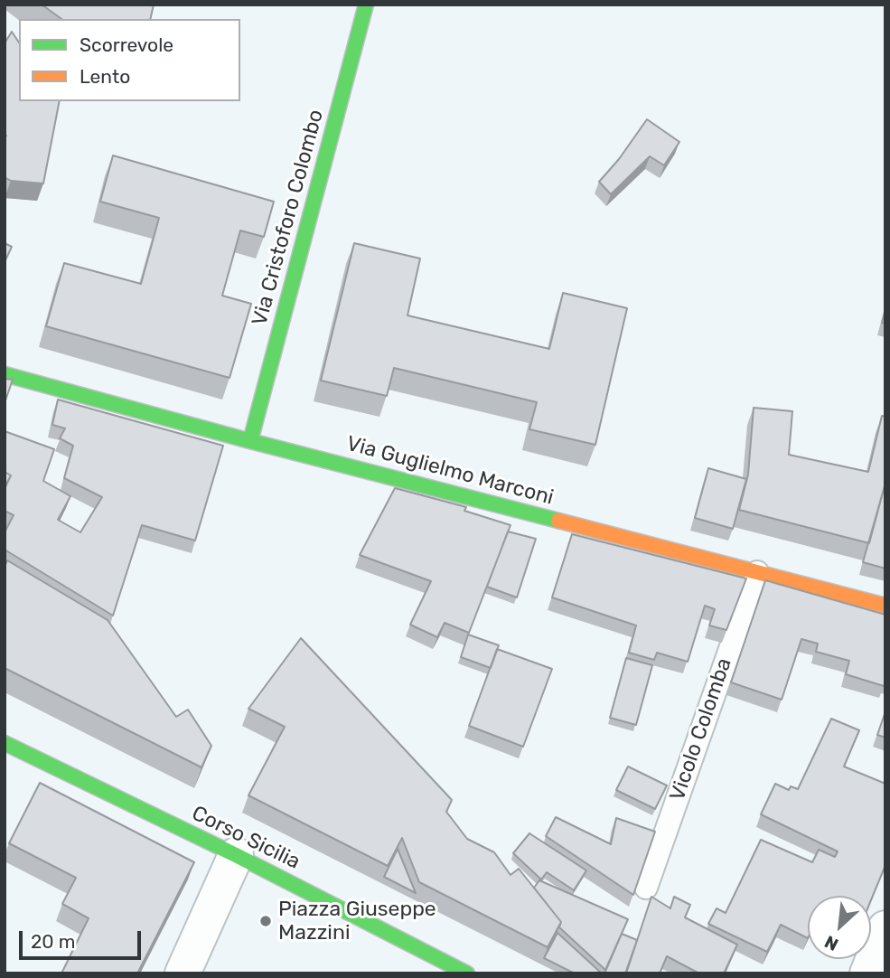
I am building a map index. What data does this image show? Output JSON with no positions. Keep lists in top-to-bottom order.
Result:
{
  "streets": {
    "street": ["Via Cristoforo Colombo", "Via Guglielmo Marconi", "Corso Sicilia"],
    "lane": ["Vicolo Colomba"]
  },
  "crossings": [
    ["Via Cristoforo Colombo", "Via Guglielmo Marconi"],
    ["Via Guglielmo Marconi", "Vicolo Colomba"]
  ],
  "places": ["Piazza Giuseppe Mazzini"],
  "legend": ["Scorrevole", "Lento"],
  "scale_bar": "20 m",
  "north": "bottom left"
}
